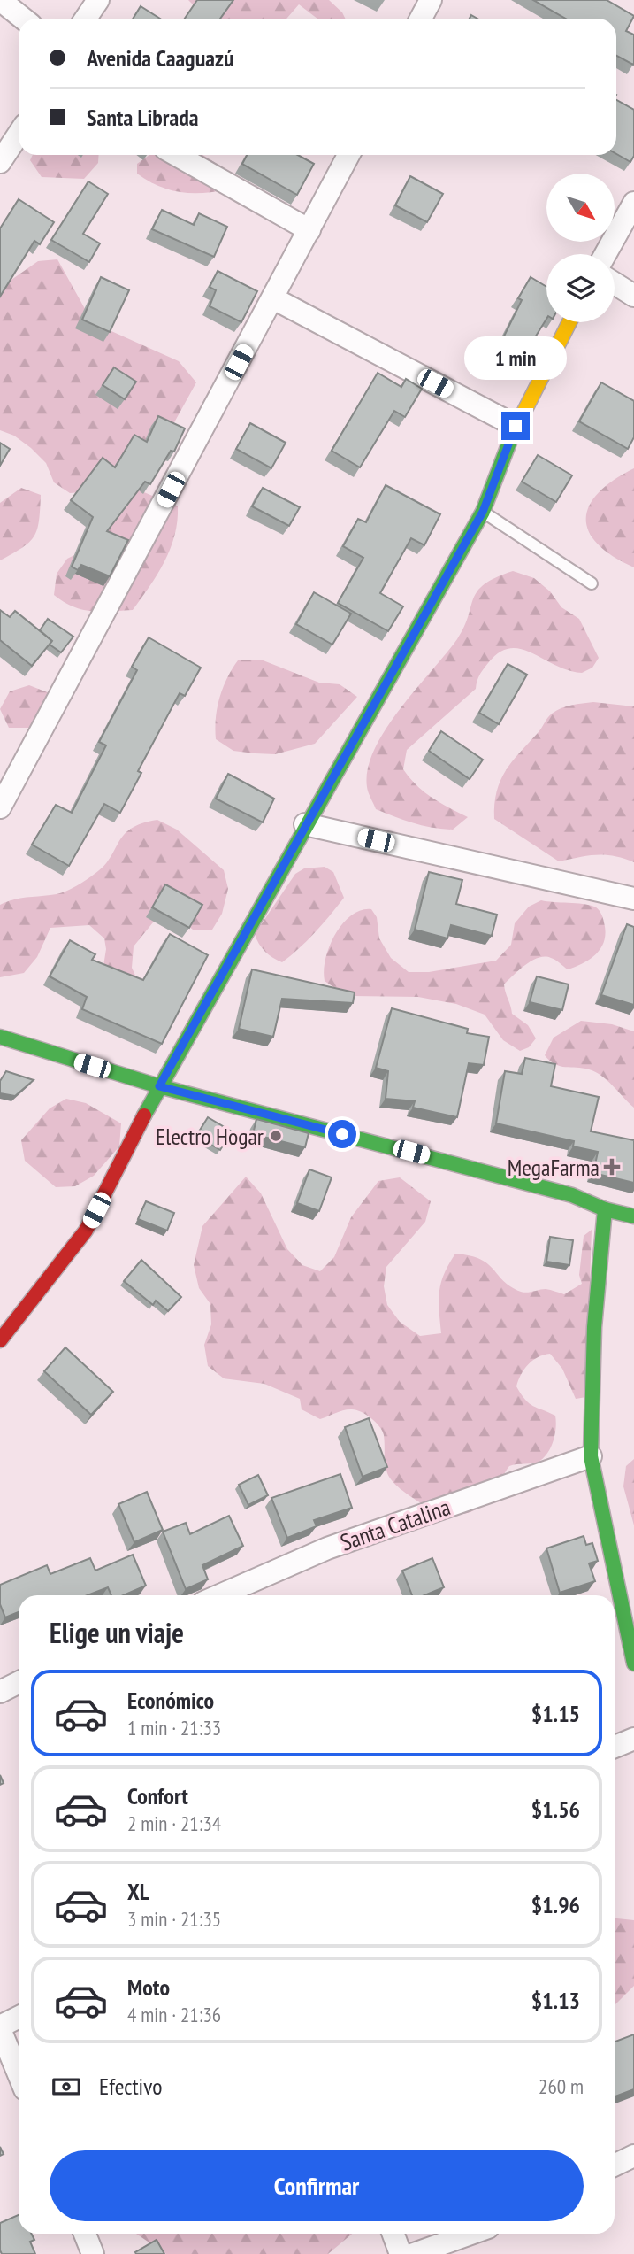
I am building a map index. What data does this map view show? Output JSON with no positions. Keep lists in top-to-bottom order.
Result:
{
  "streets": {
    "street": ["Santa Catalina"]
  },
  "places": {
    "other": ["Electro Hogar"],
    "health": ["MegaFarma"]
  },
  "north": "bottom right",
  "page": {
    "banner": ["Avenida Caaguazú", "Santa Librada"],
    "bubble": "1 min",
    "heading": "Elige un viaje",
    "list": [
      {
        "name": "Económico",
        "note": "1 min · 21:33",
        "value": "$1.15"
      },
      {
        "name": "Confort",
        "note": "2 min · 21:34",
        "value": "$1.56"
      },
      {
        "name": "XL",
        "note": "3 min · 21:35",
        "value": "$1.96"
      },
      {
        "name": "Moto",
        "note": "4 min · 21:36",
        "value": "$1.13"
      }
    ],
    "pay": ["Efectivo", "260 m"],
    "buttons": "Confirmar"
  }
}
